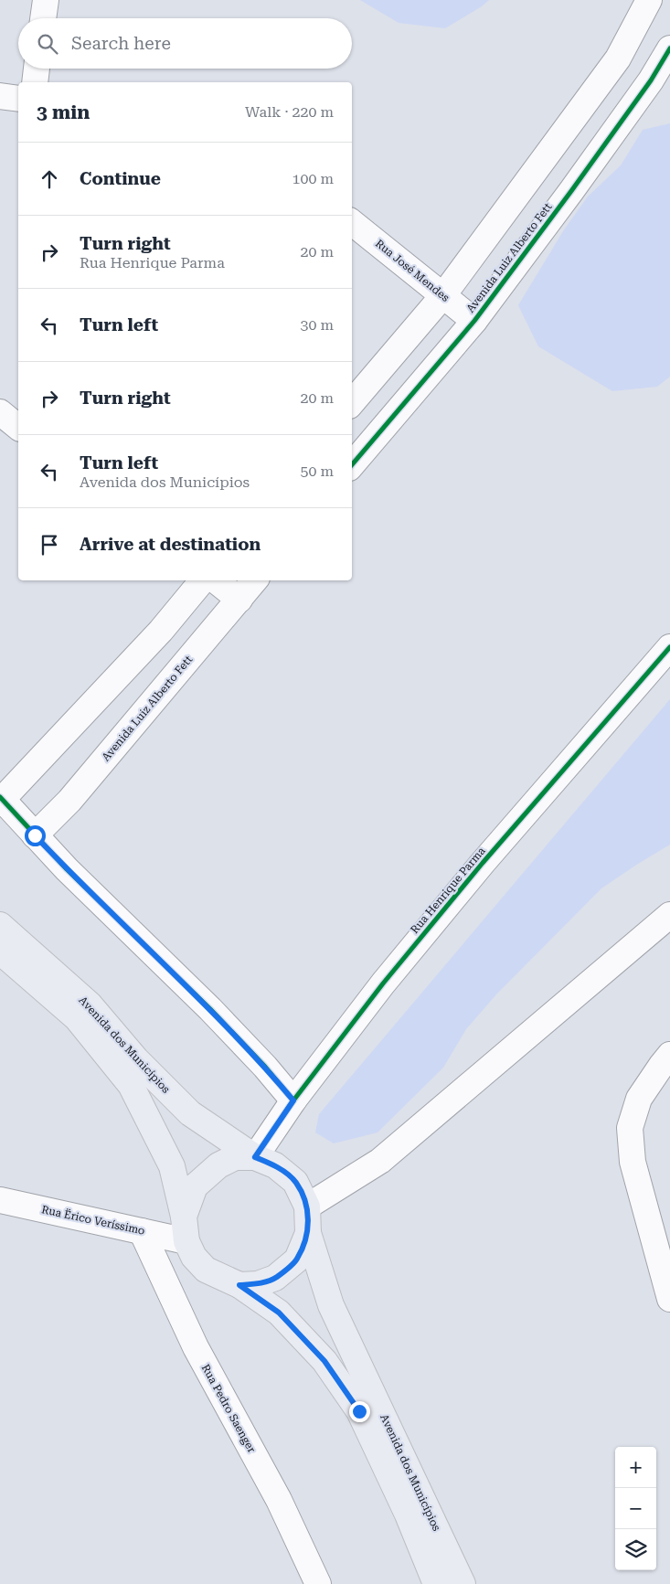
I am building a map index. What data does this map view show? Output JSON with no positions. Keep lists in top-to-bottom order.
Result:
{
  "streets": {
    "main road": ["Avenida dos Municípios"],
    "street": [
      "Avenida Luiz Alberto Fett",
      "Rua José Mendes",
      "Rua Henrique Parma",
      "Rua Ërico Veríssimo",
      "Rua Pedro Saenger"
    ]
  },
  "crossings": [
    ["Avenida Luiz Alberto Fett", "Rua José Mendes"],
    ["Rua Henrique Parma", "Avenida dos Municípios"],
    ["Rua Henrique Parma", "Rua Ërico Veríssimo"],
    ["Avenida dos Municípios", "Rua Ërico Veríssimo"],
    ["Rua Ërico Veríssimo", "Rua Pedro Saenger"]
  ],
  "page": {
    "search": "Search here",
    "heading": ["3 min", "Walk · 220 m"],
    "list": [
      ["Continue", "100 m"],
      ["Turn right", "Rua Henrique Parma", "20 m"],
      ["Turn left", "30 m"],
      ["Turn right", "20 m"],
      ["Turn left", "Avenida dos Municípios", "50 m"],
      "Arrive at destination"
    ],
    "map_buttons": ["+", "−"]
  }
}
